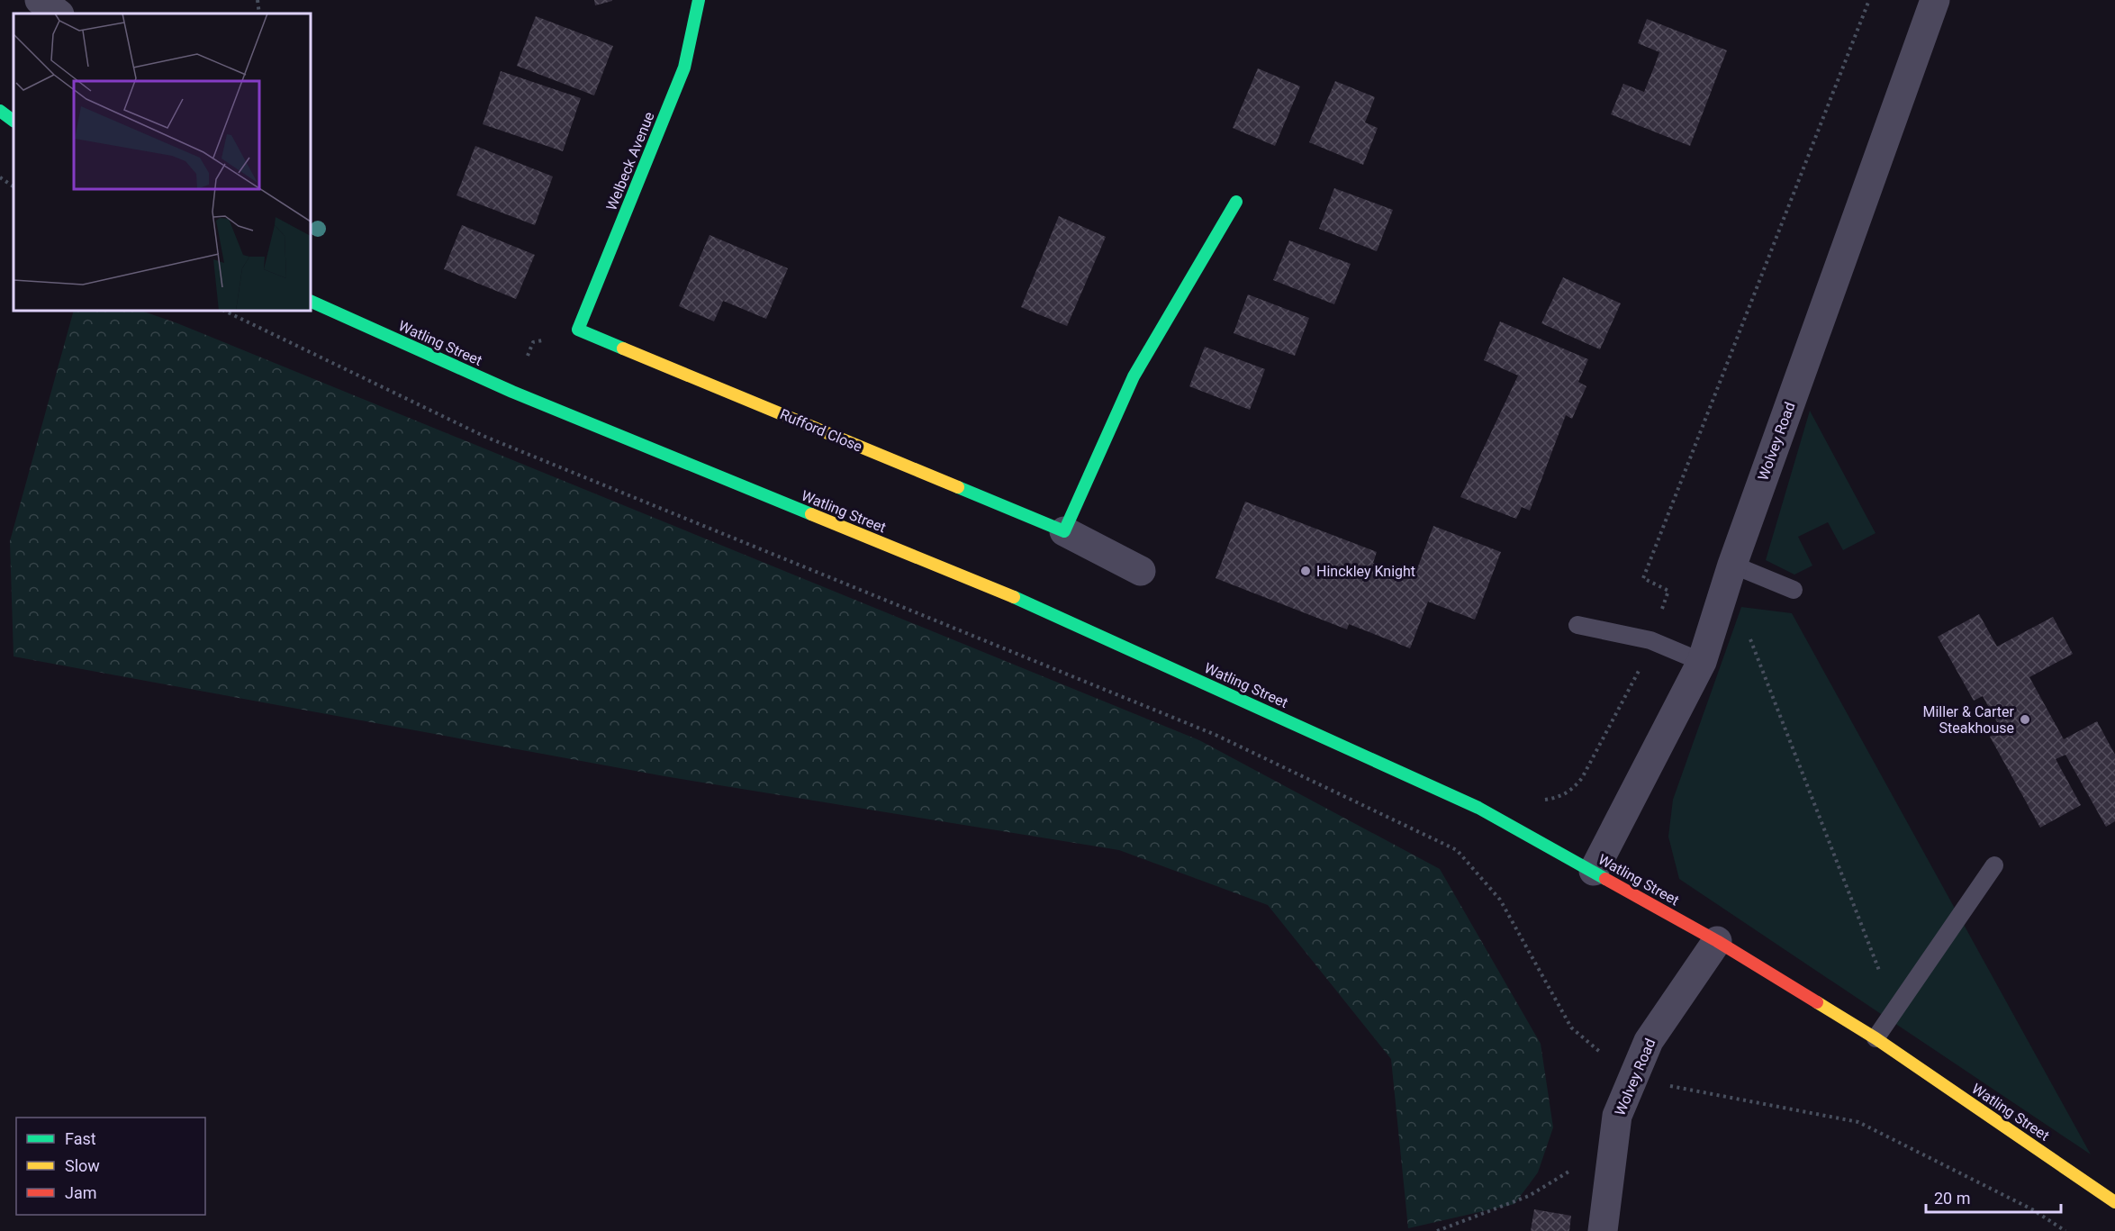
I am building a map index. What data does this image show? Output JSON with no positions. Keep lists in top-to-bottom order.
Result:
{
  "streets": {
    "main road": ["Welbeck Avenue", "Watling Street", "Rufford Close"],
    "street": ["Wolvey Road"]
  },
  "crossings": [
    ["Welbeck Avenue", "Rufford Close"],
    ["Watling Street", "Wolvey Road"]
  ],
  "places": ["Hinckley Knight", "Miller & Carter Steakhouse"],
  "legend": ["Fast", "Slow", "Jam"],
  "scale_bar": "20 m"
}
